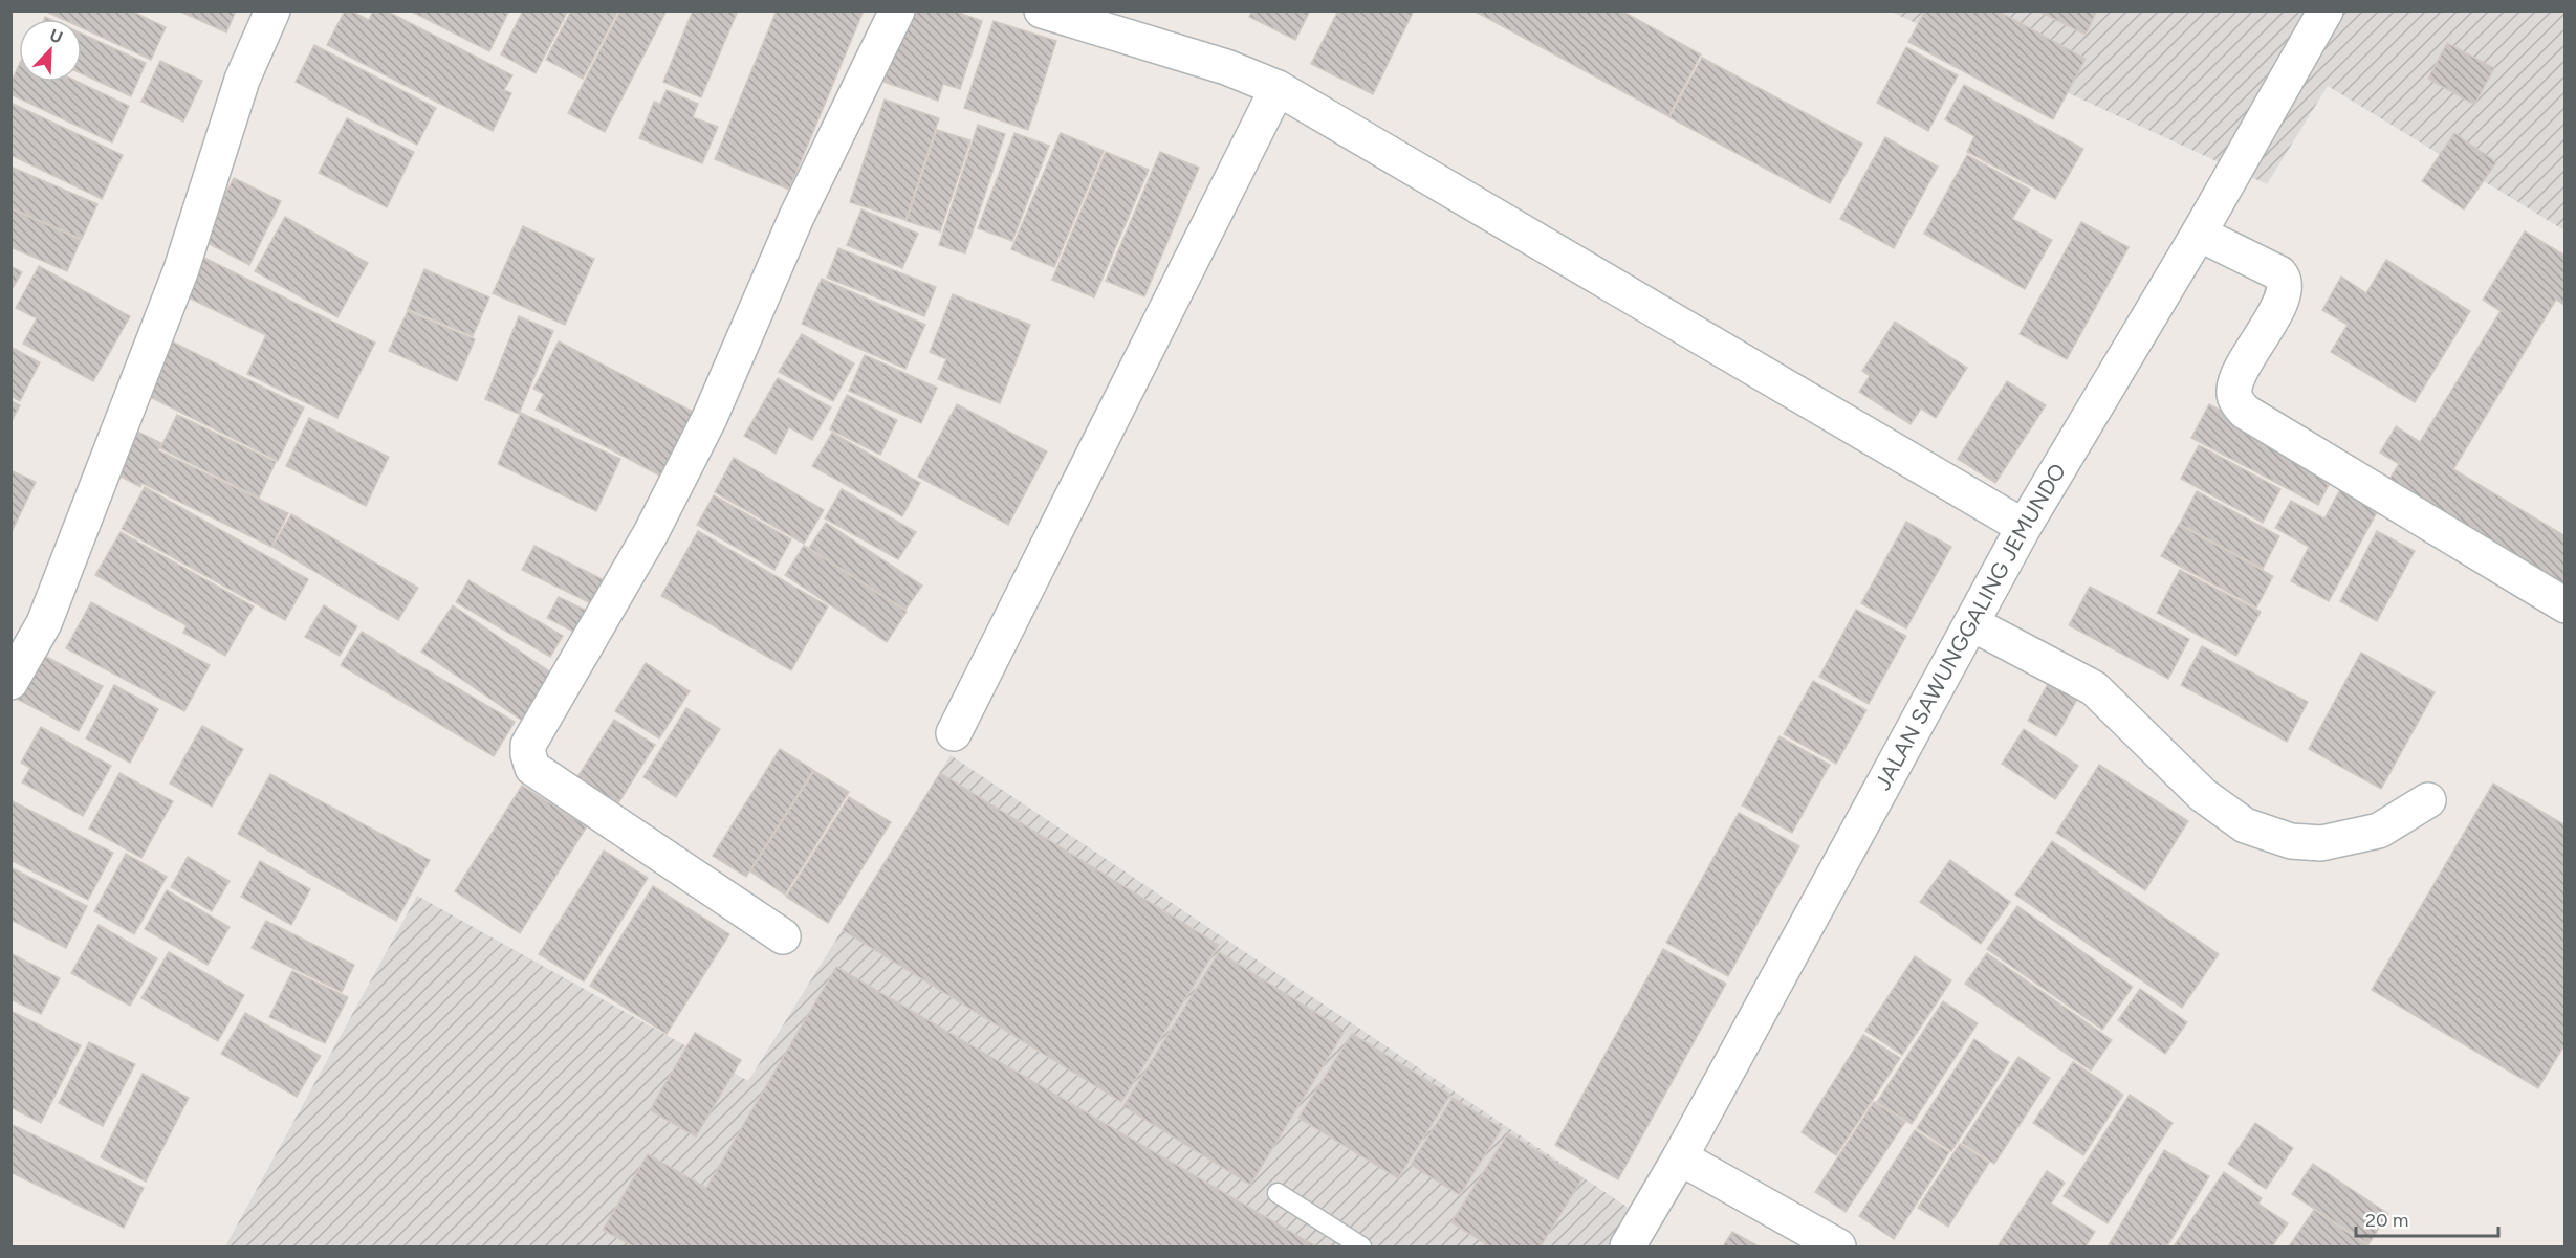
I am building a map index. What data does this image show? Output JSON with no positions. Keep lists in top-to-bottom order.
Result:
{
  "streets": {
    "street": ["JALAN SAWUNGGALING JEMUNDO"]
  },
  "scale_bar": "20 m",
  "north": "top right"
}
